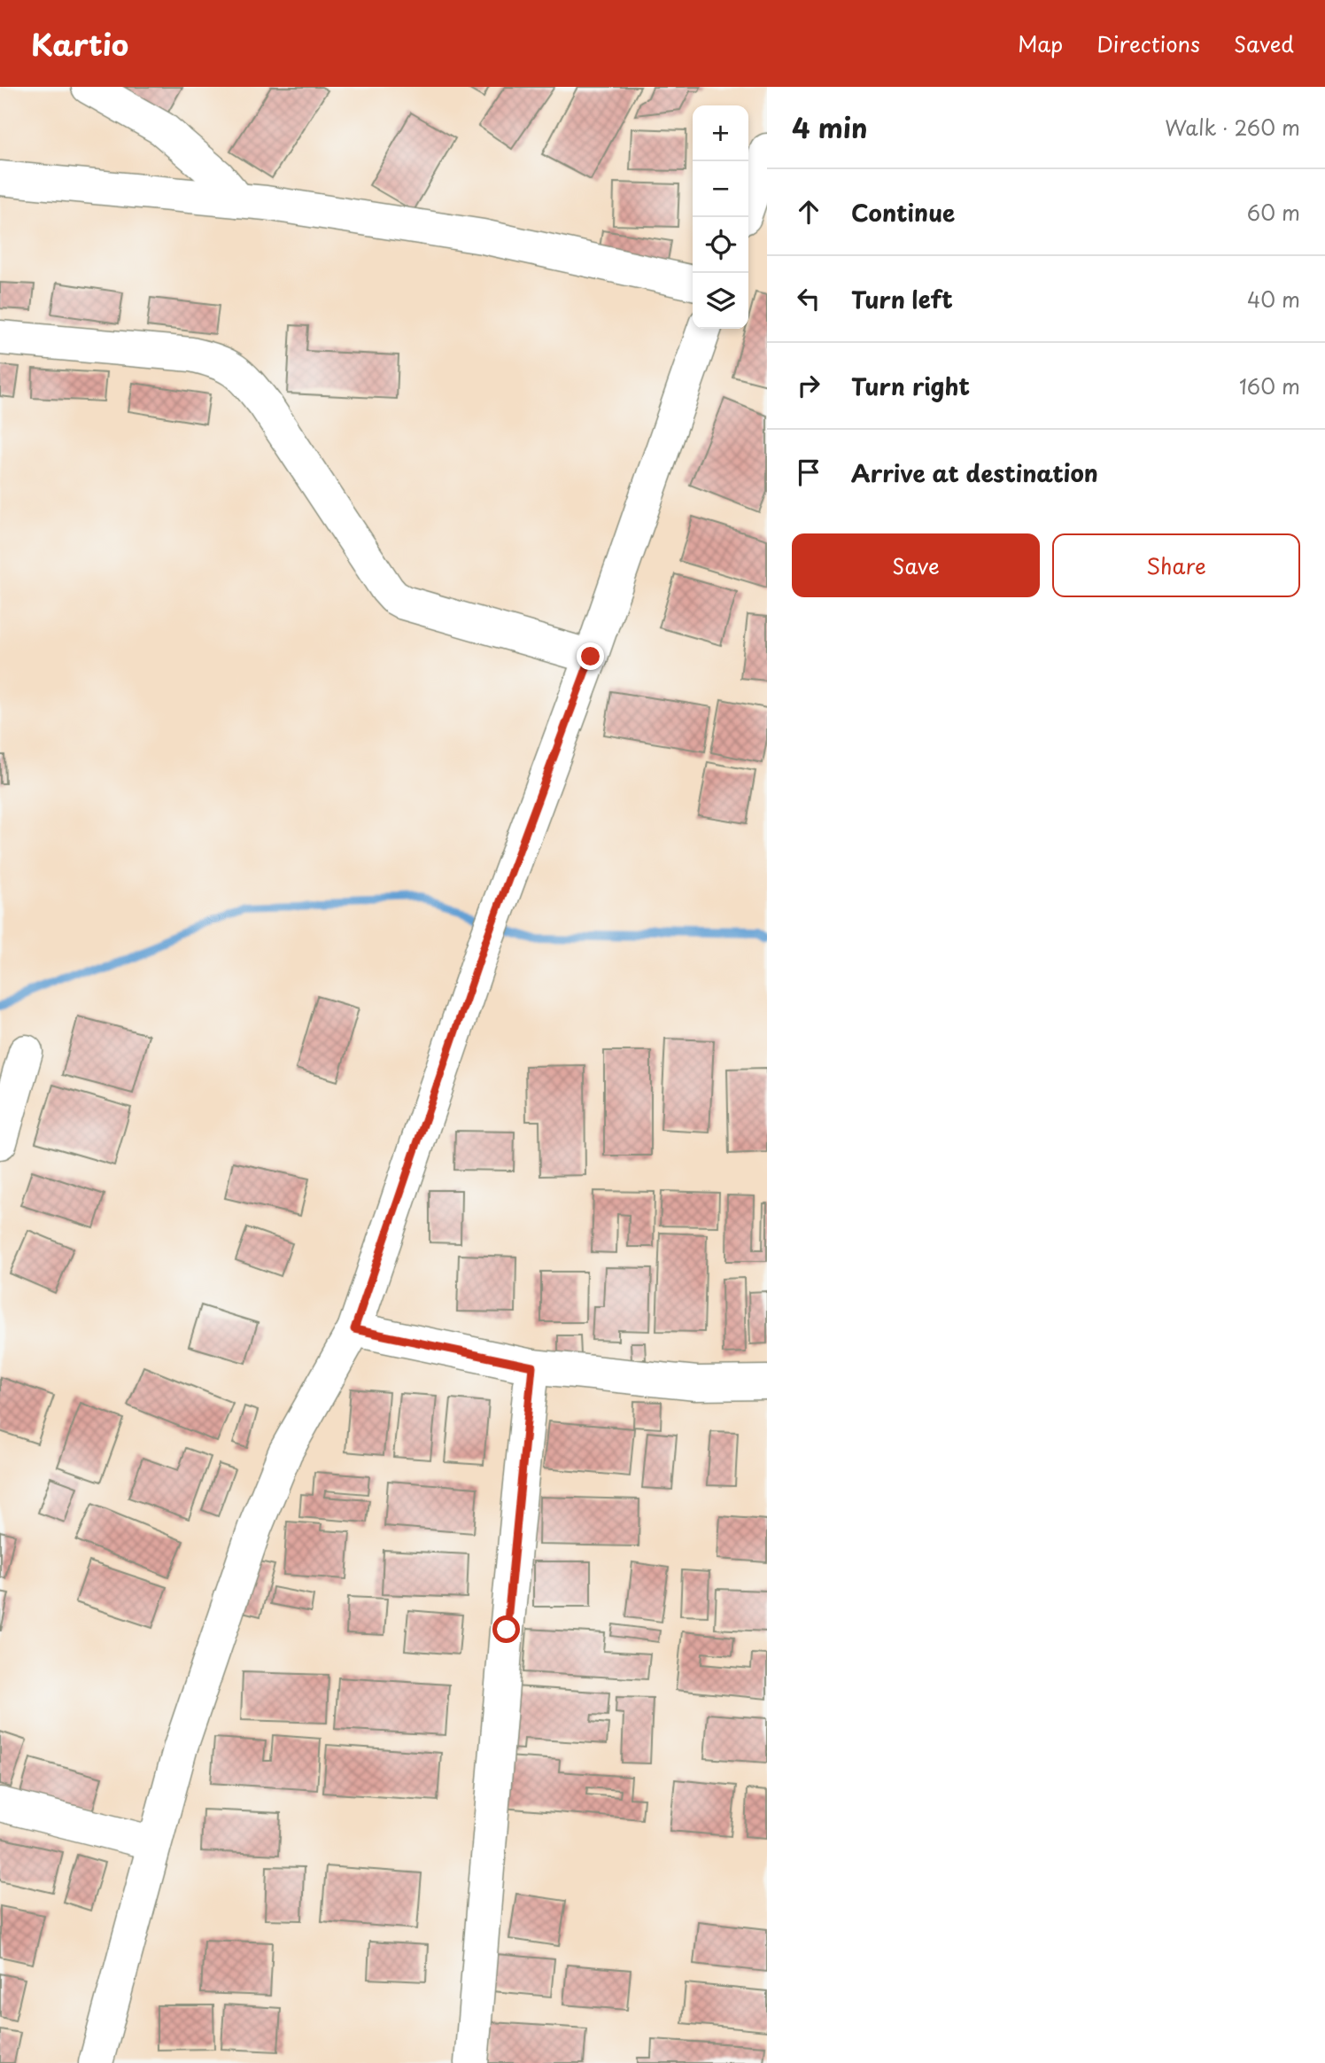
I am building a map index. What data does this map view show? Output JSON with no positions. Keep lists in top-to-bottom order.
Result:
{
  "page": {
    "header": "Kartio",
    "nav": ["Map", "Directions", "Saved"],
    "heading": ["4 min", "Walk · 260 m"],
    "map_buttons": ["+", "−"],
    "list": [
      ["Continue", "60 m"],
      ["Turn left", "40 m"],
      ["Turn right", "160 m"],
      "Arrive at destination"
    ],
    "buttons": ["Save", "Share"]
  }
}
